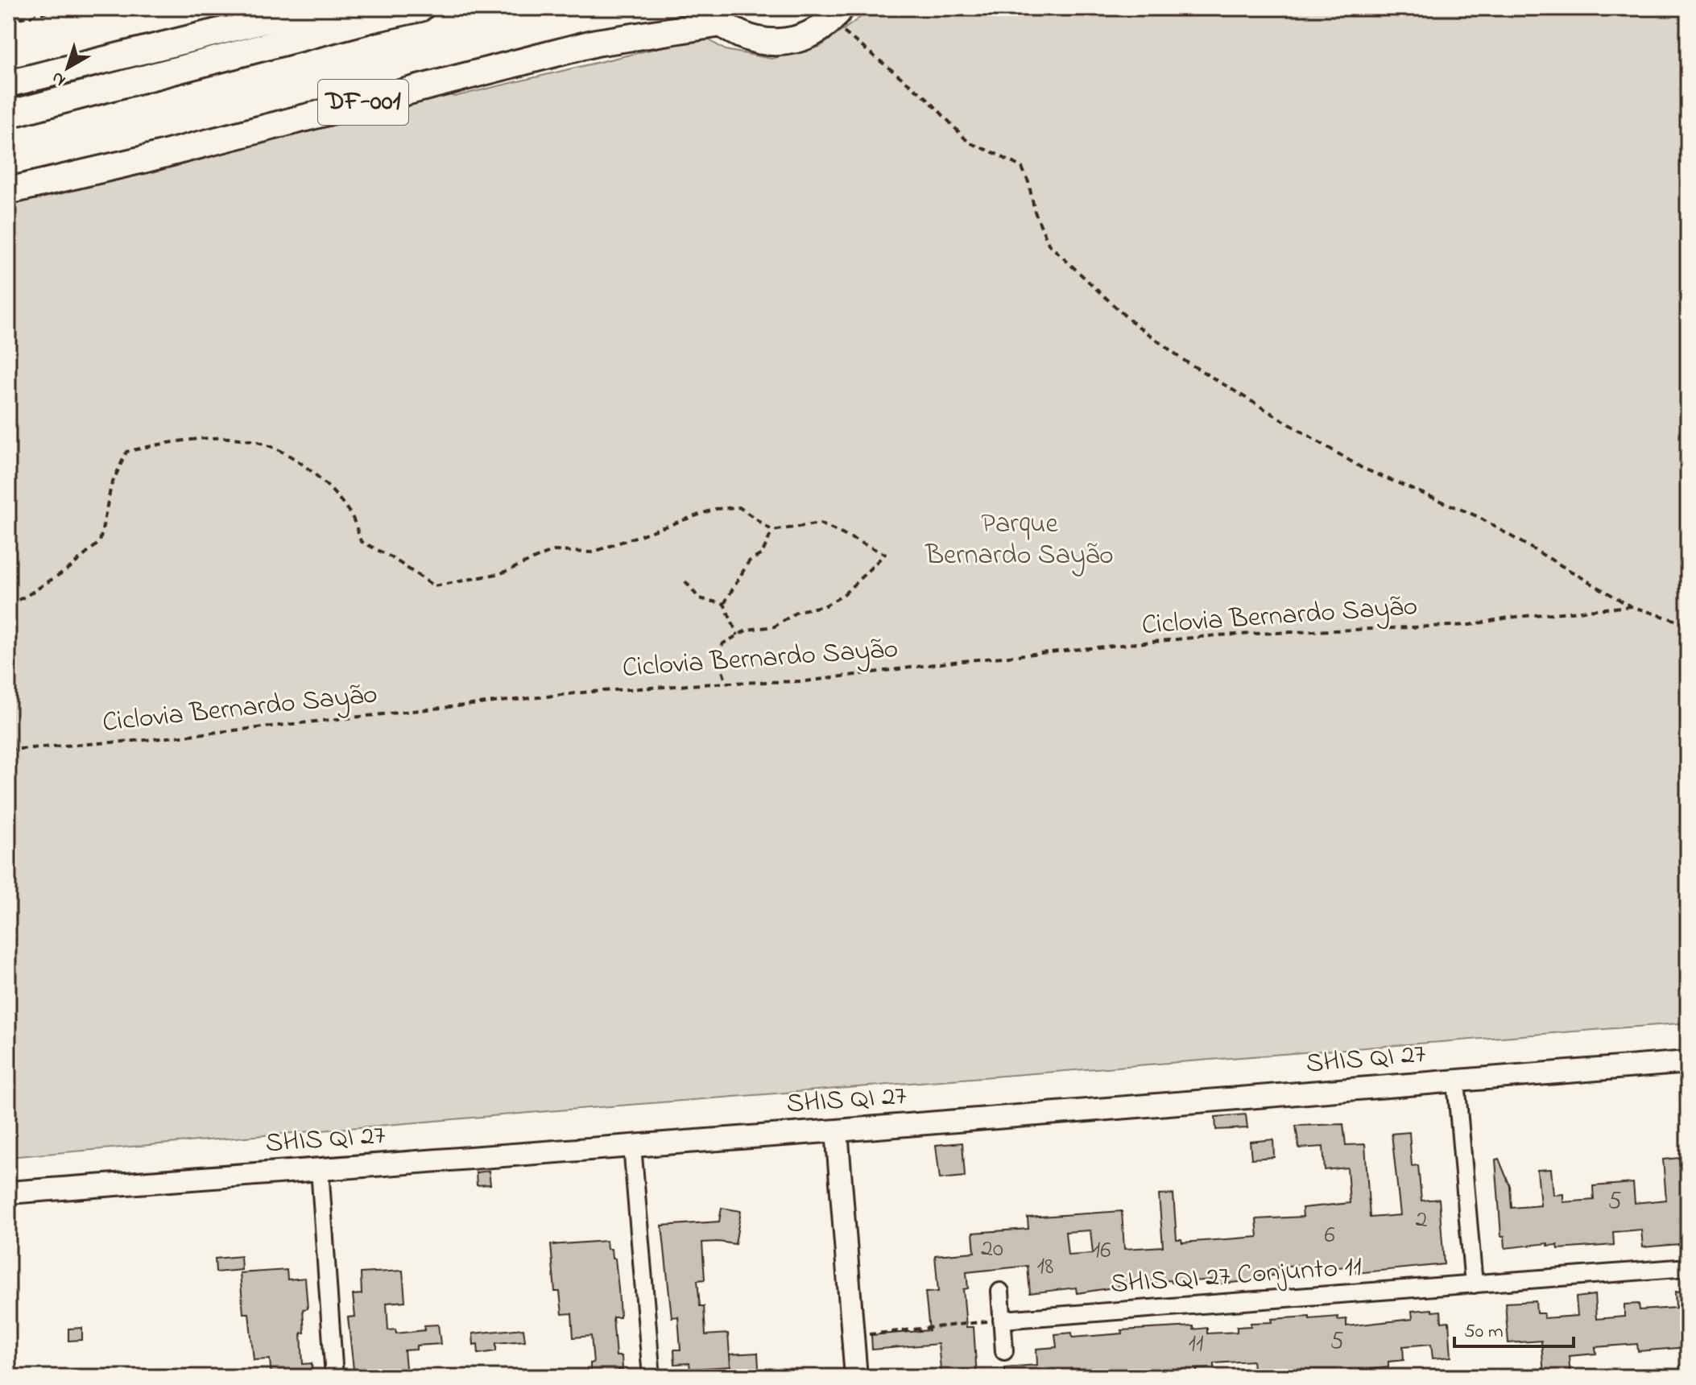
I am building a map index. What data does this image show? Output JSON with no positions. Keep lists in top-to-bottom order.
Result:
{
  "streets": {
    "main road": ["DF-001"],
    "street": ["SHIS QI 27", "SHIS QI 27 Conjunto 11"],
    "path": ["Ciclovia Bernardo Sayão"]
  },
  "parks": ["Parque Bernardo Sayão"],
  "house_numbers": [
    "5",
    "2",
    "6",
    "20",
    "16",
    "18",
    "5",
    "11"
  ],
  "scale_bar": "50 m",
  "north": "bottom left"
}
